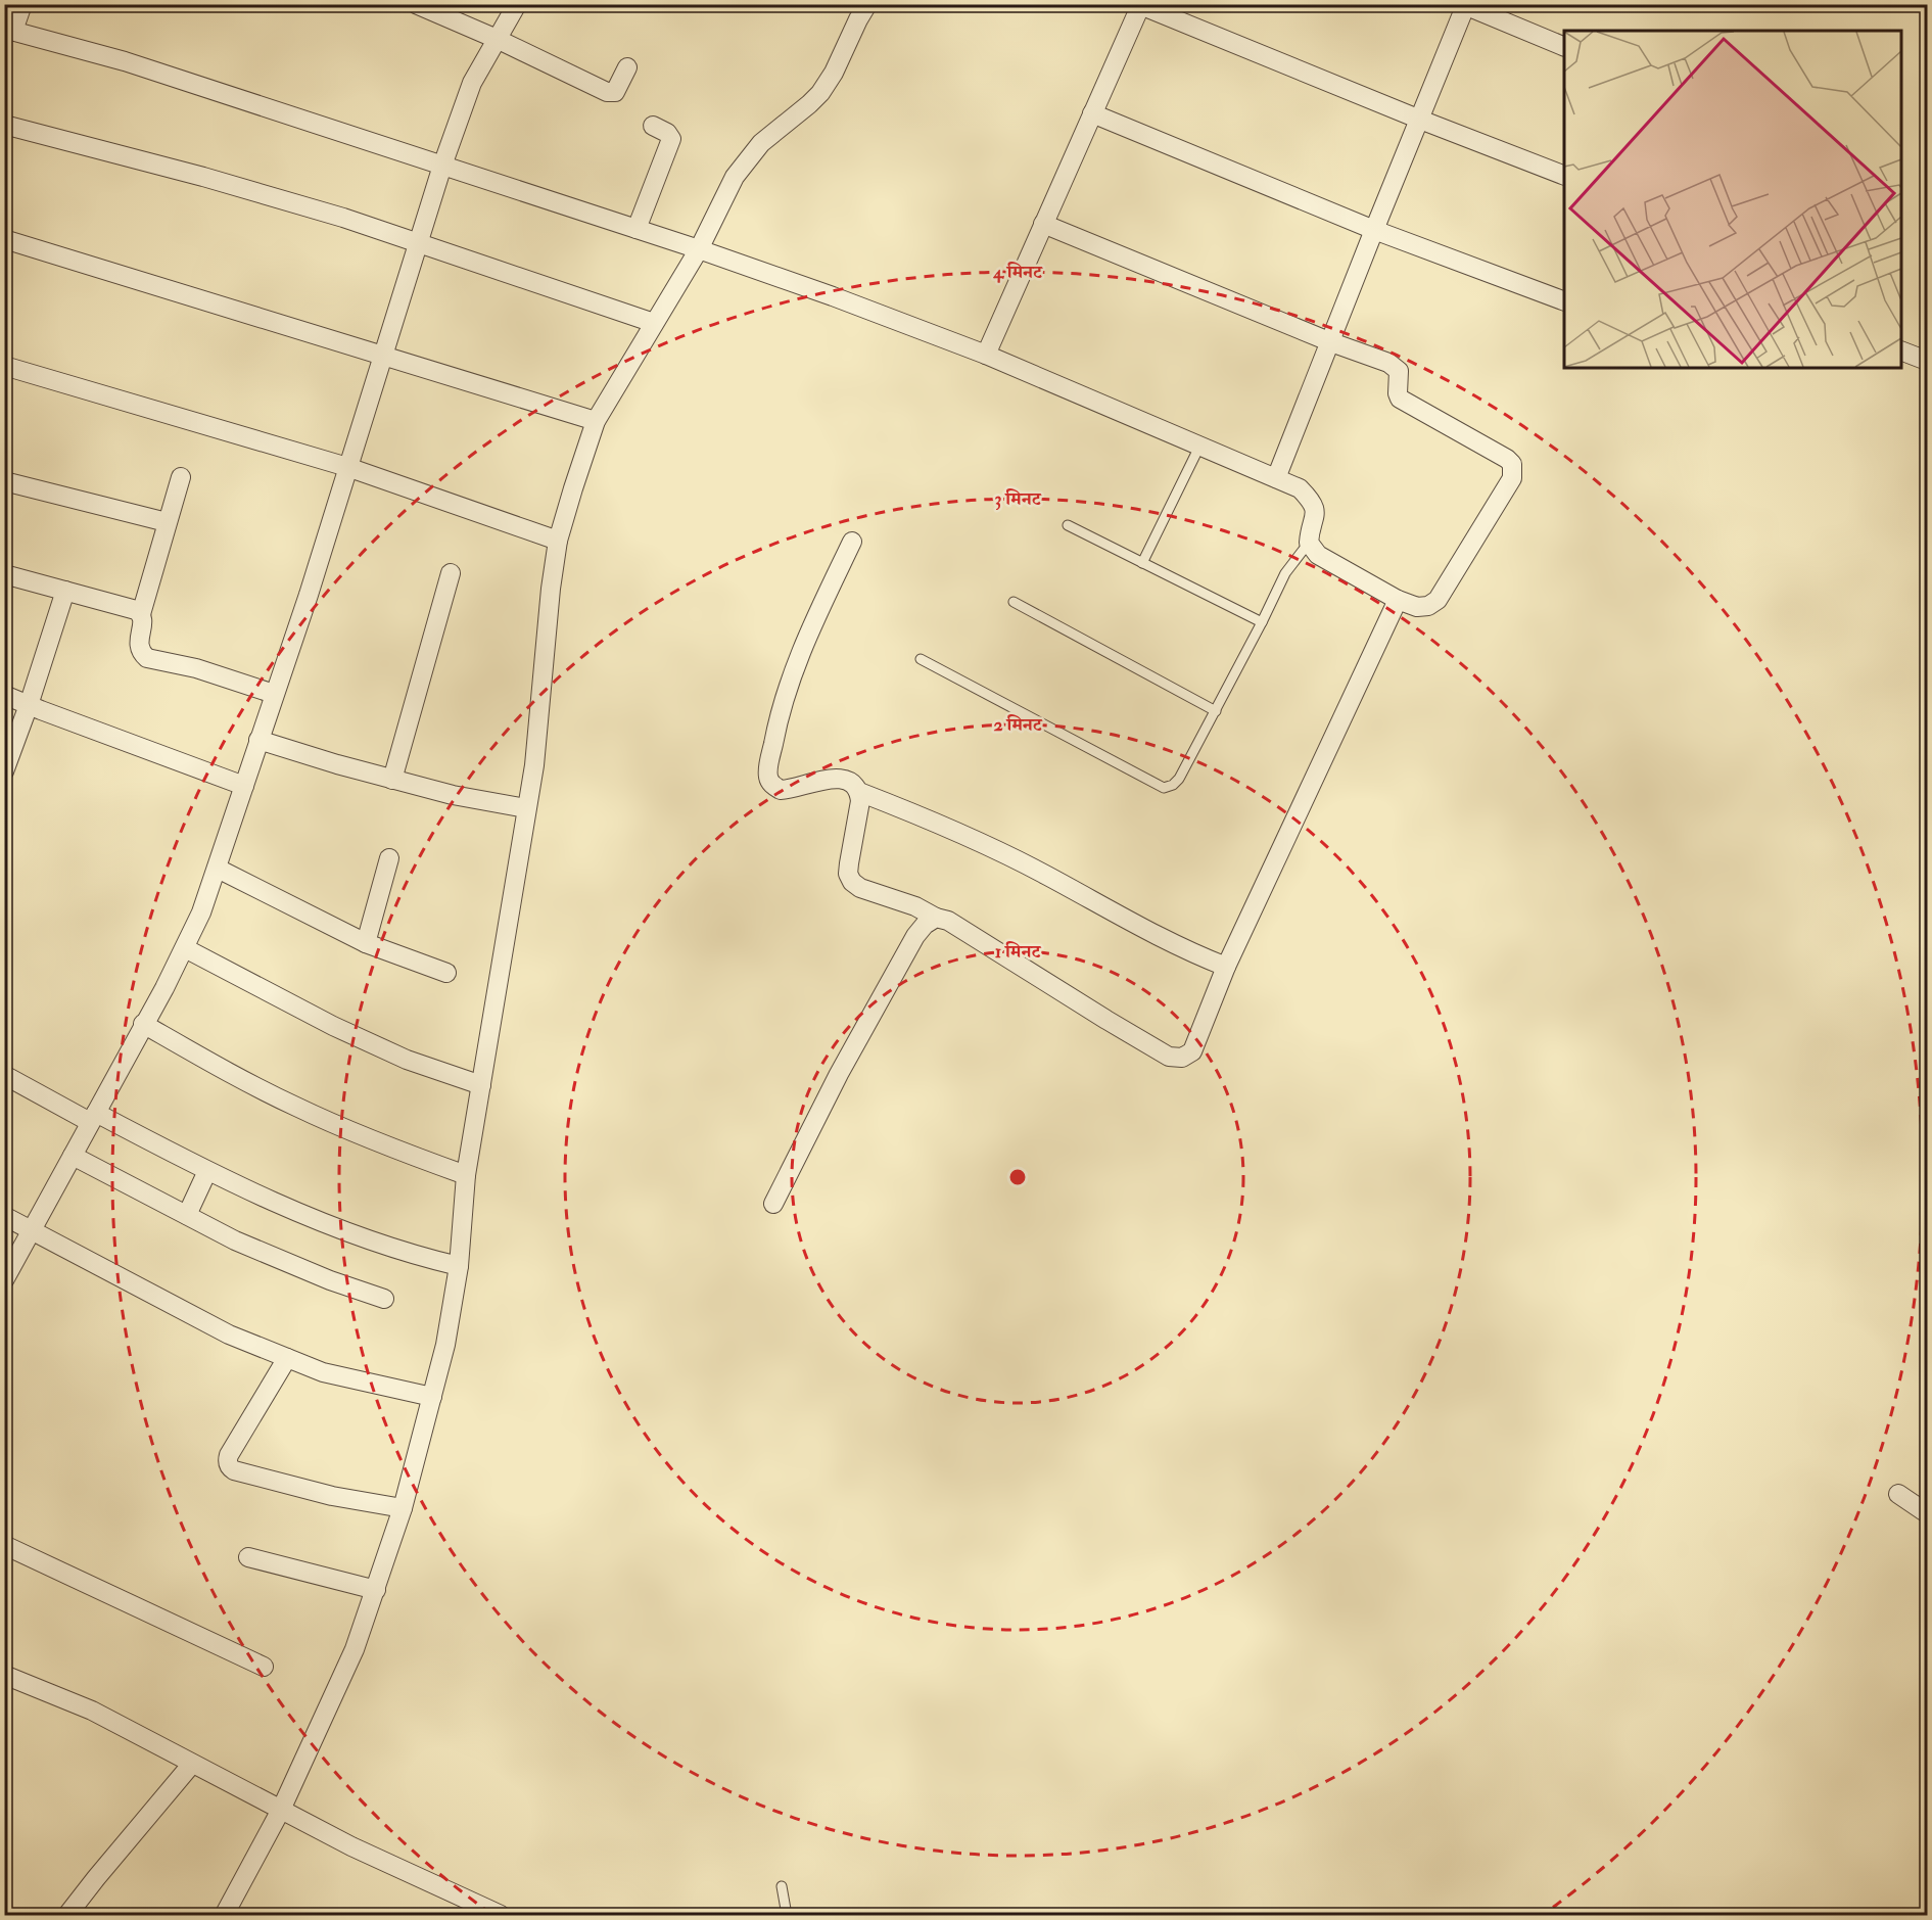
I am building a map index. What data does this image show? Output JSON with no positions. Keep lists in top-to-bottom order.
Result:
{
  "rings": [
    "4 मिनट",
    "3 मिनट",
    "2 मिनट",
    "1 मिनट"
  ]
}
